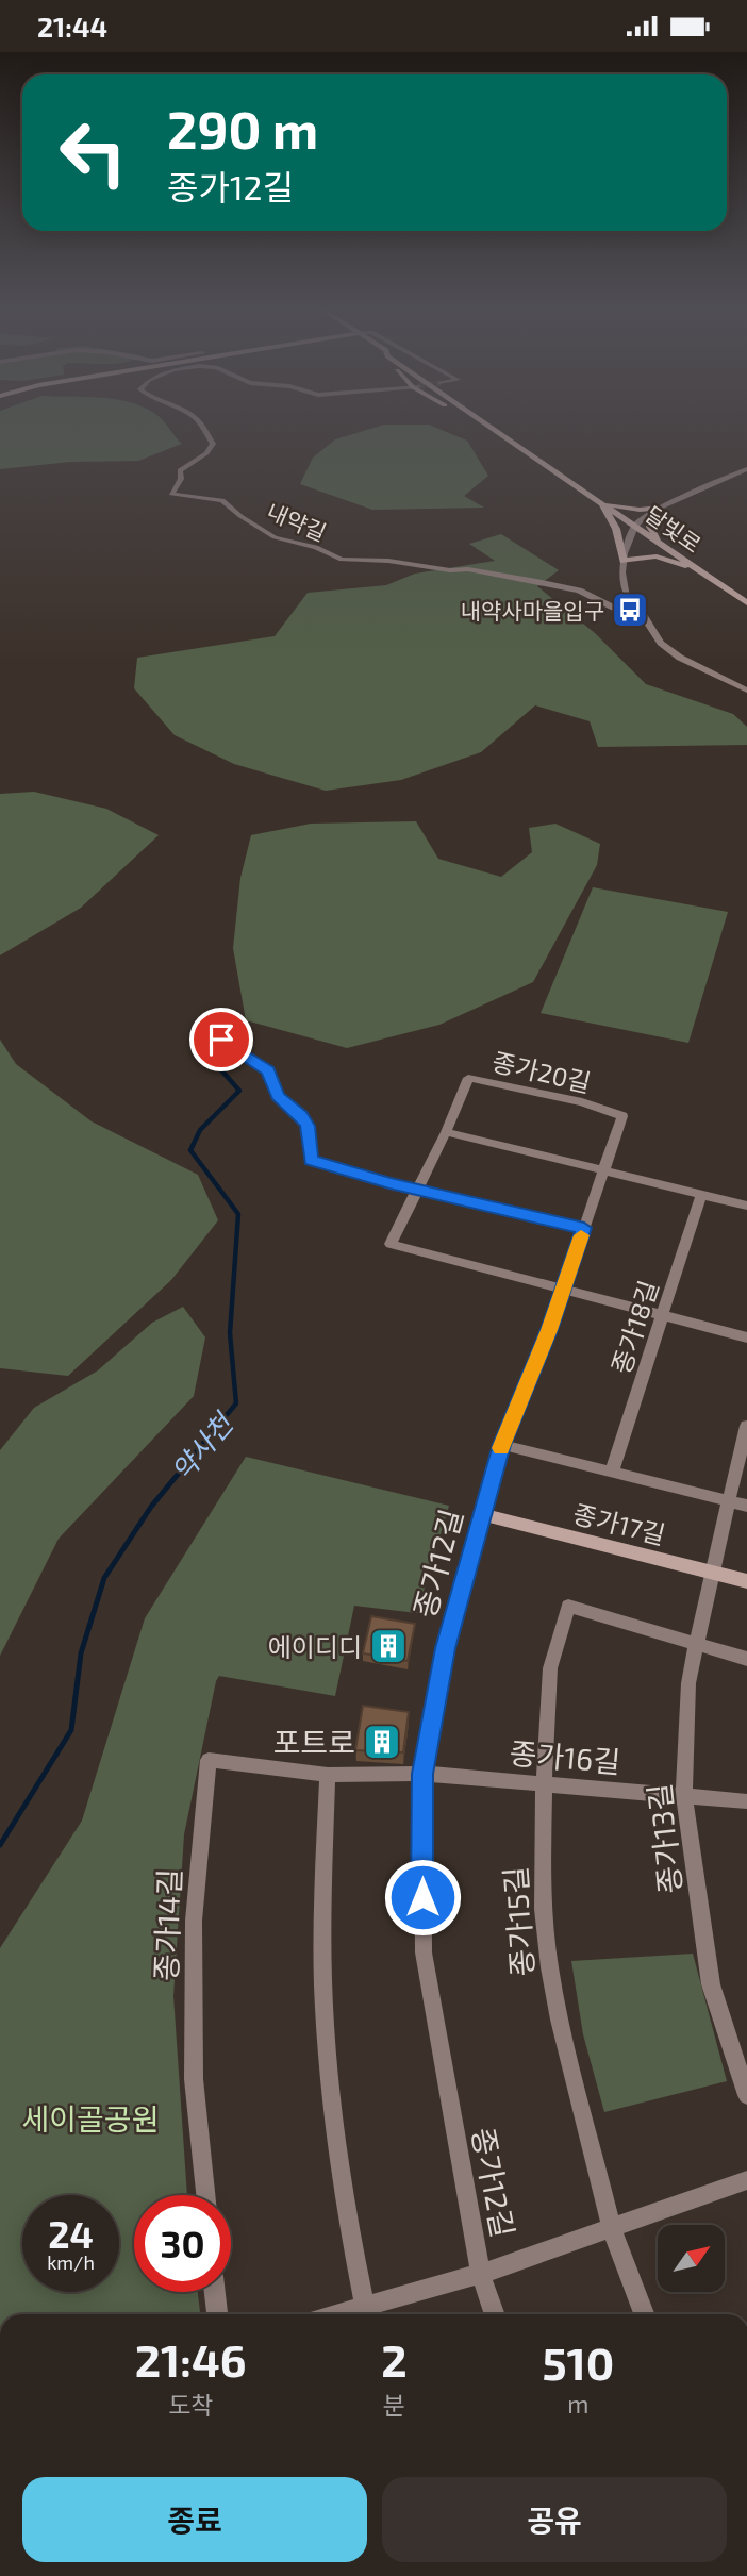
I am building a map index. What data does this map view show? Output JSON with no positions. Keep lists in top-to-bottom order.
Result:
{
  "streets": {
    "main road": ["달빛로", "종가17길"],
    "street": [
      "내약길",
      "종가20길",
      "종가18길",
      "종가12길",
      "종가16길",
      "종가13길",
      "종가15길",
      "종가14길"
    ]
  },
  "crossings": [
    ["종가20길", "종가12길"],
    ["종가17길", "종가12길"],
    ["종가17길", "종가13길"],
    ["종가12길", "종가16길"],
    ["종가12길", "종가14길"],
    ["종가16길", "종가13길"],
    ["종가16길", "종가15길"],
    ["종가16길", "종가14길"],
    ["종가13길", "종가15길"]
  ],
  "water": ["약사천"],
  "parks": ["세이골공원"],
  "places": {
    "bus stop": ["내약사마을입구"],
    "building": ["에이디디", "포트로"]
  },
  "north": "top right",
  "page": {
    "status": "21:44",
    "turn": ["290 m", "종가12길"],
    "speed": "24 km/h",
    "limit": "30",
    "eta": [
      "21:46",
      "도착",
      "2",
      "분",
      "510",
      "m"
    ],
    "buttons": ["종료", "공유"]
  }
}
